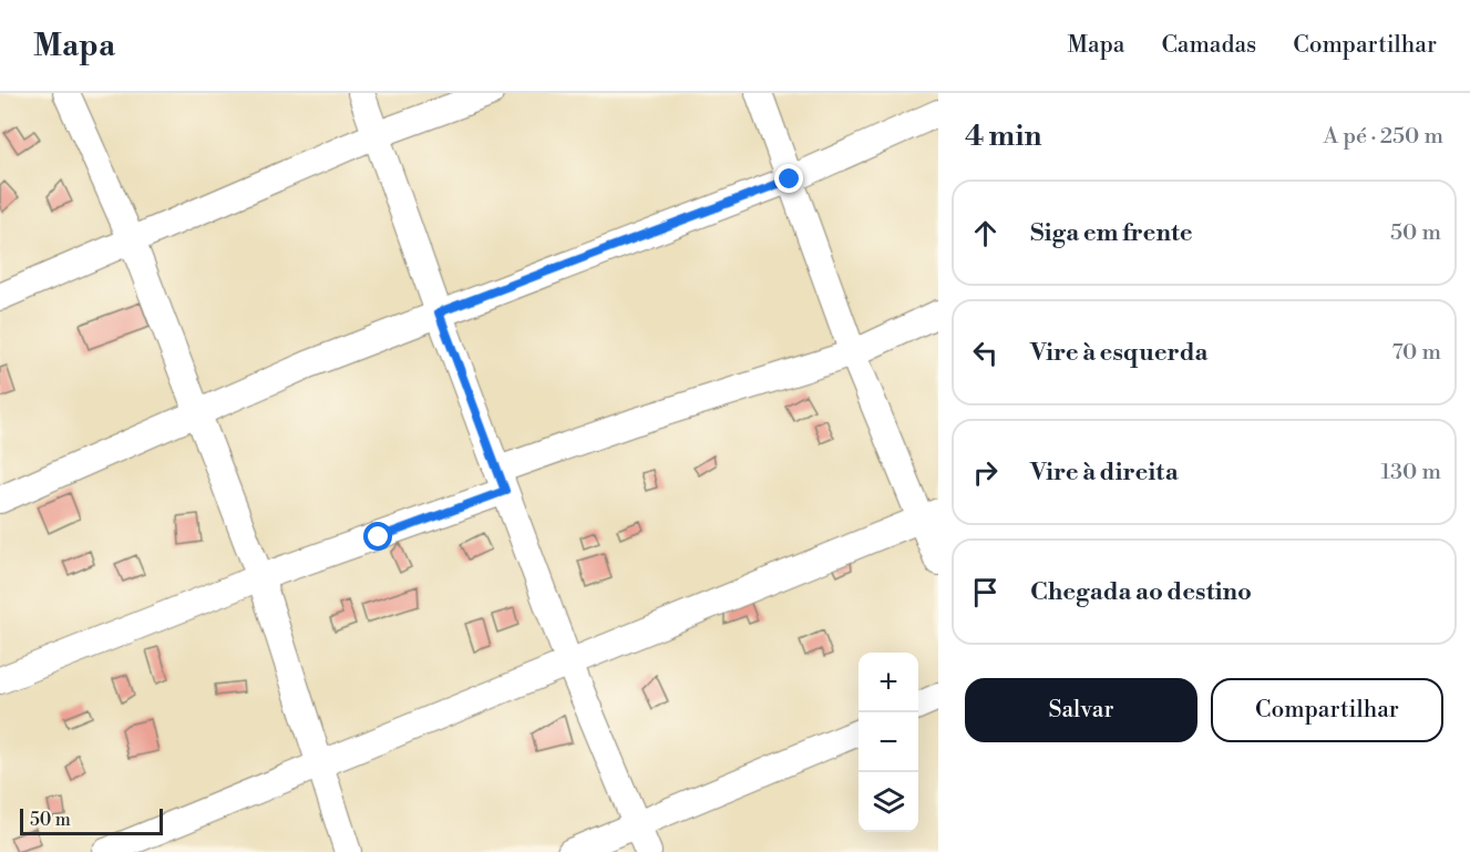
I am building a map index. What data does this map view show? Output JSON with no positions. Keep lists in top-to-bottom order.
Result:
{
  "scale_bar": "50 m",
  "page": {
    "header": "Mapa",
    "nav": ["Mapa", "Camadas", "Compartilhar"],
    "heading": ["4 min", "A pé · 250 m"],
    "list": [
      ["Siga em frente", "50 m"],
      ["Vire à esquerda", "70 m"],
      ["Vire à direita", "130 m"],
      "Chegada ao destino"
    ],
    "map_buttons": ["+", "−"],
    "buttons": ["Salvar", "Compartilhar"],
    "scale": "50 m"
  }
}
